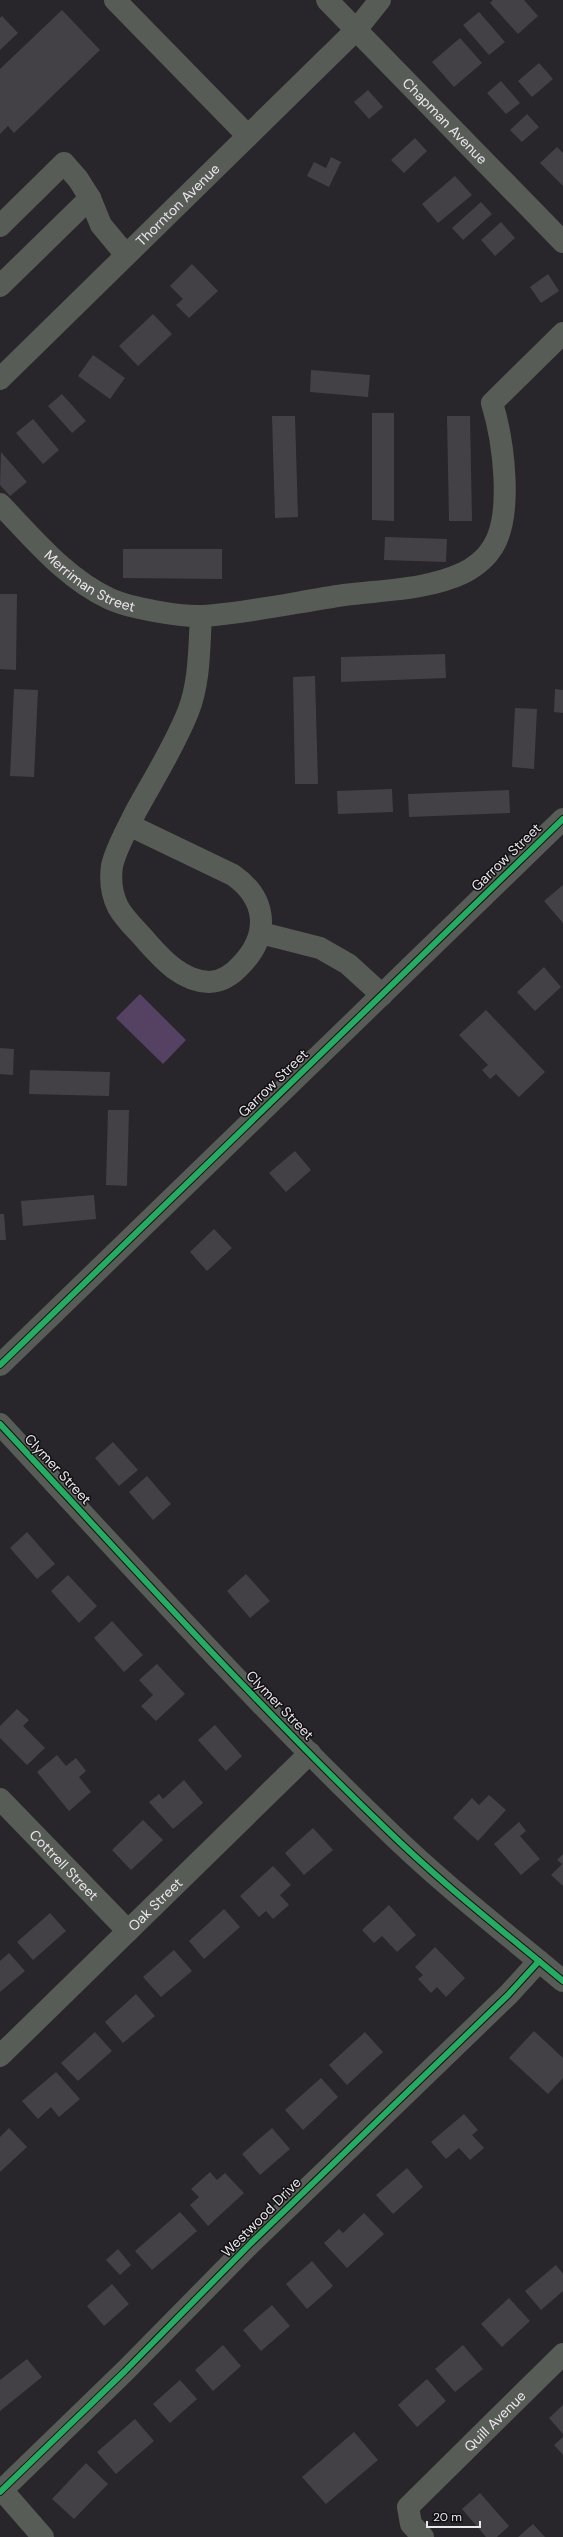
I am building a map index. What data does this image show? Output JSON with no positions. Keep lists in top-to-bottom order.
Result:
{
  "streets": {
    "street": [
      "Chapman Avenue",
      "Thornton Avenue",
      "Merriman Street",
      "Garrow Street",
      "Clymer Street",
      "Cottrell Street",
      "Oak Street",
      "Westwood Drive",
      "Quill Avenue"
    ]
  },
  "crossings": [
    ["Chapman Avenue", "Thornton Avenue"],
    ["Clymer Street", "Oak Street"],
    ["Clymer Street", "Westwood Drive"],
    ["Cottrell Street", "Oak Street"]
  ],
  "scale_bar": "20 m"
}
